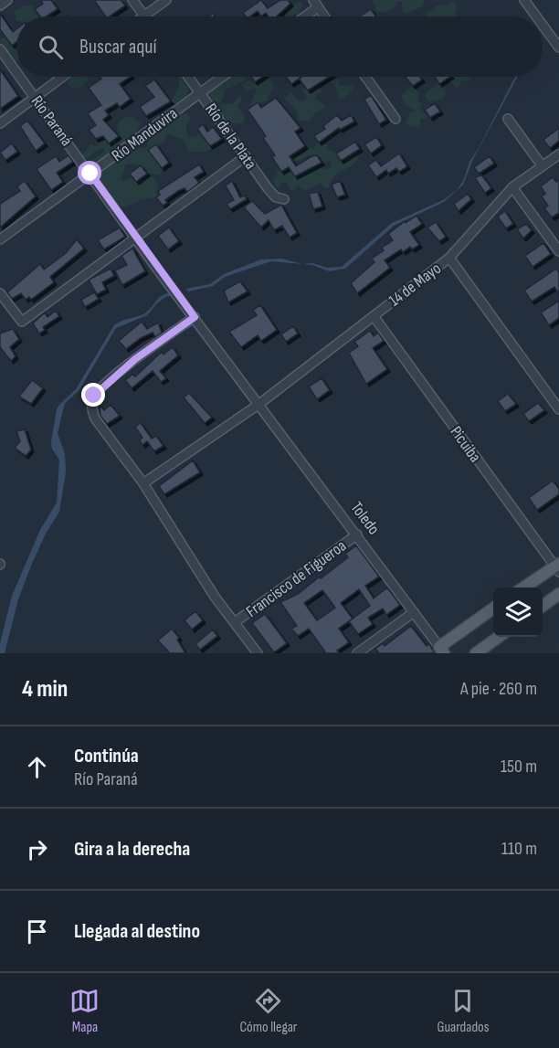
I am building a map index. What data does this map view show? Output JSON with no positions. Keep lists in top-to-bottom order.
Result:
{
  "streets": {
    "street": [
      "Río Paraná",
      "Río Manduvira",
      "Río de la Plata",
      "14 de Mayo",
      "Picuiba",
      "Toledo",
      "Francisco de Figueroa"
    ]
  },
  "crossings": [
    ["Río Paraná", "Río Manduvira"],
    ["Río Paraná", "14 de Mayo"],
    ["Río Paraná", "Toledo"],
    ["Río Manduvira", "Río de la Plata"],
    ["14 de Mayo", "Picuiba"],
    ["14 de Mayo", "Toledo"],
    ["Toledo", "Francisco de Figueroa"]
  ],
  "page": {
    "search": "Buscar aquí",
    "heading": ["4 min", "A pie · 260 m"],
    "list": [
      ["Continúa", "Río Paraná", "150 m"],
      ["Gira a la derecha", "110 m"],
      "Llegada al destino"
    ],
    "nav": ["Mapa", "Cómo llegar", "Guardados"]
  }
}
